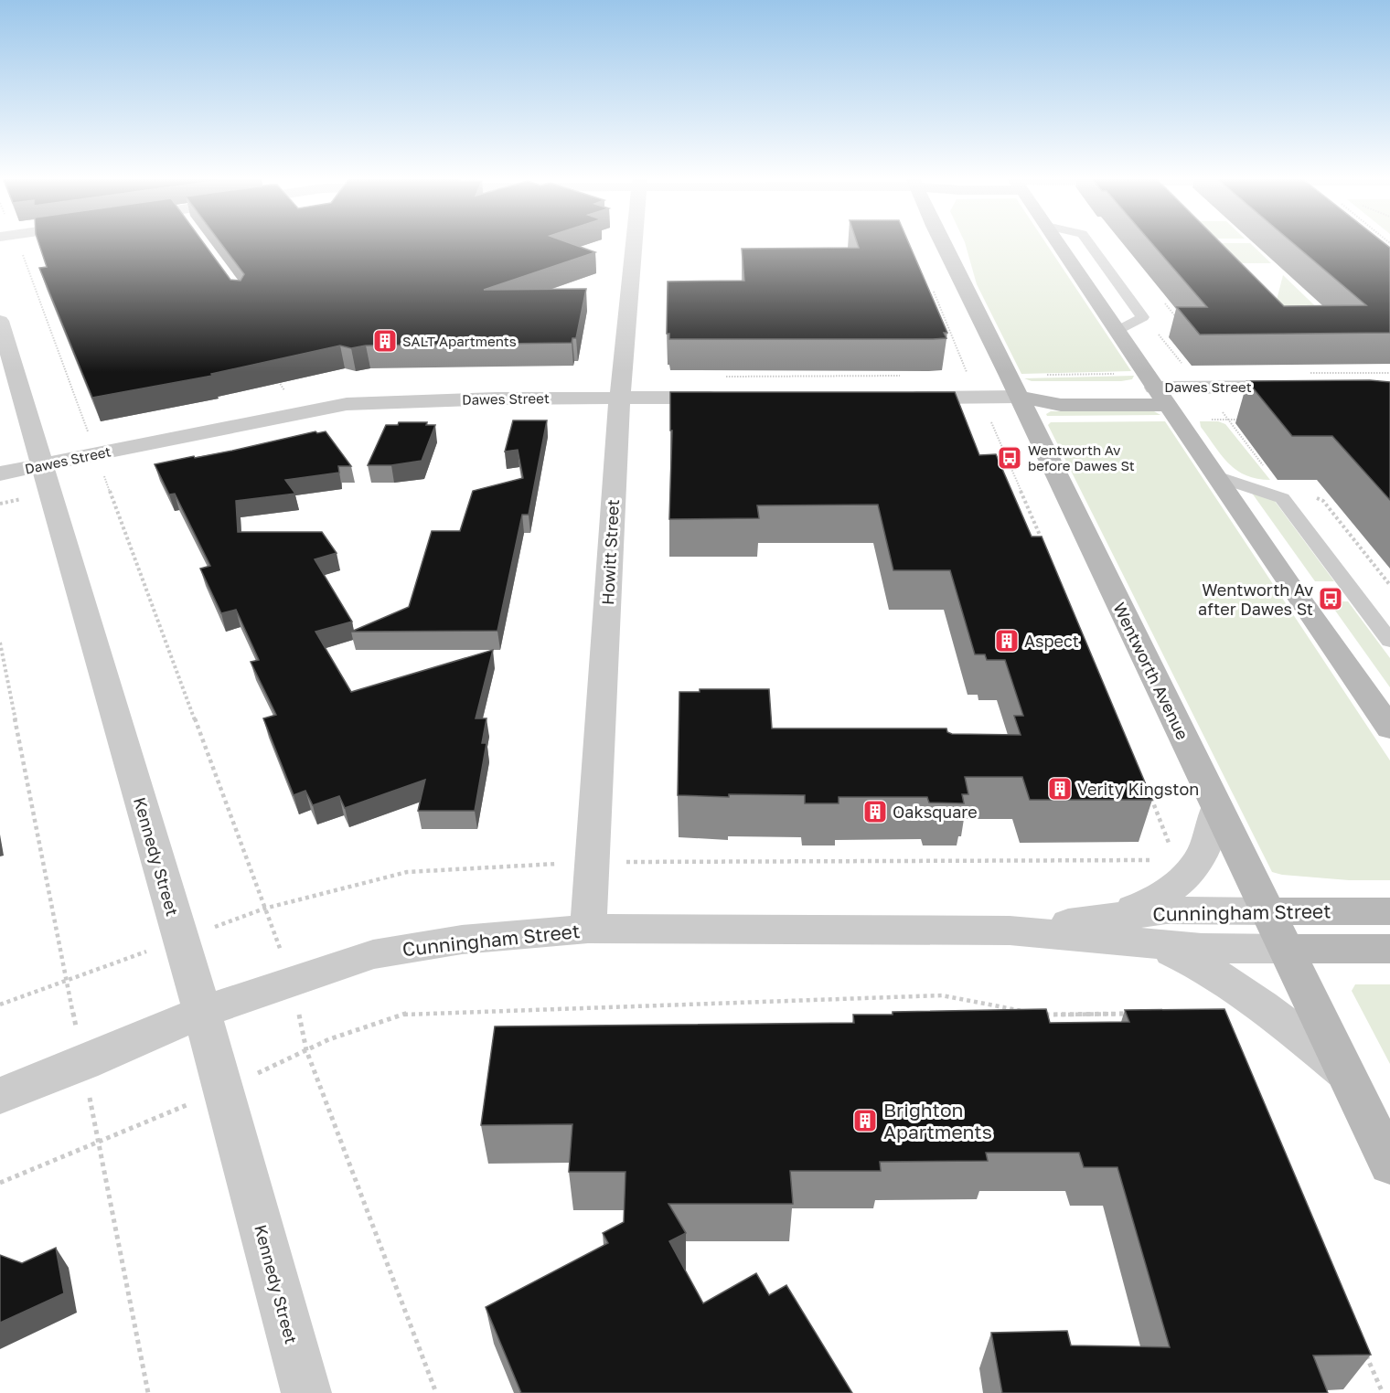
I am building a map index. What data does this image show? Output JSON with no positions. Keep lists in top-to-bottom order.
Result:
{
  "streets": {
    "main road": ["Wentworth Avenue", "Cunningham Street"],
    "street": ["Dawes Street", "Howitt Street", "Kennedy Street"]
  },
  "crossings": [
    ["Dawes Street", "Howitt Street"],
    ["Dawes Street", "Kennedy Street"],
    ["Howitt Street", "Cunningham Street"],
    ["Wentworth Avenue", "Cunningham Street"],
    ["Kennedy Street", "Cunningham Street"]
  ],
  "places": {
    "building": [
      "SALT Apartments",
      "Aspect",
      "Verity Kingston",
      "Oaksquare",
      "Brighton Apartments"
    ],
    "bus stop": ["Wentworth Av before Dawes St", "Wentworth Av after Dawes St"]
  }
}
